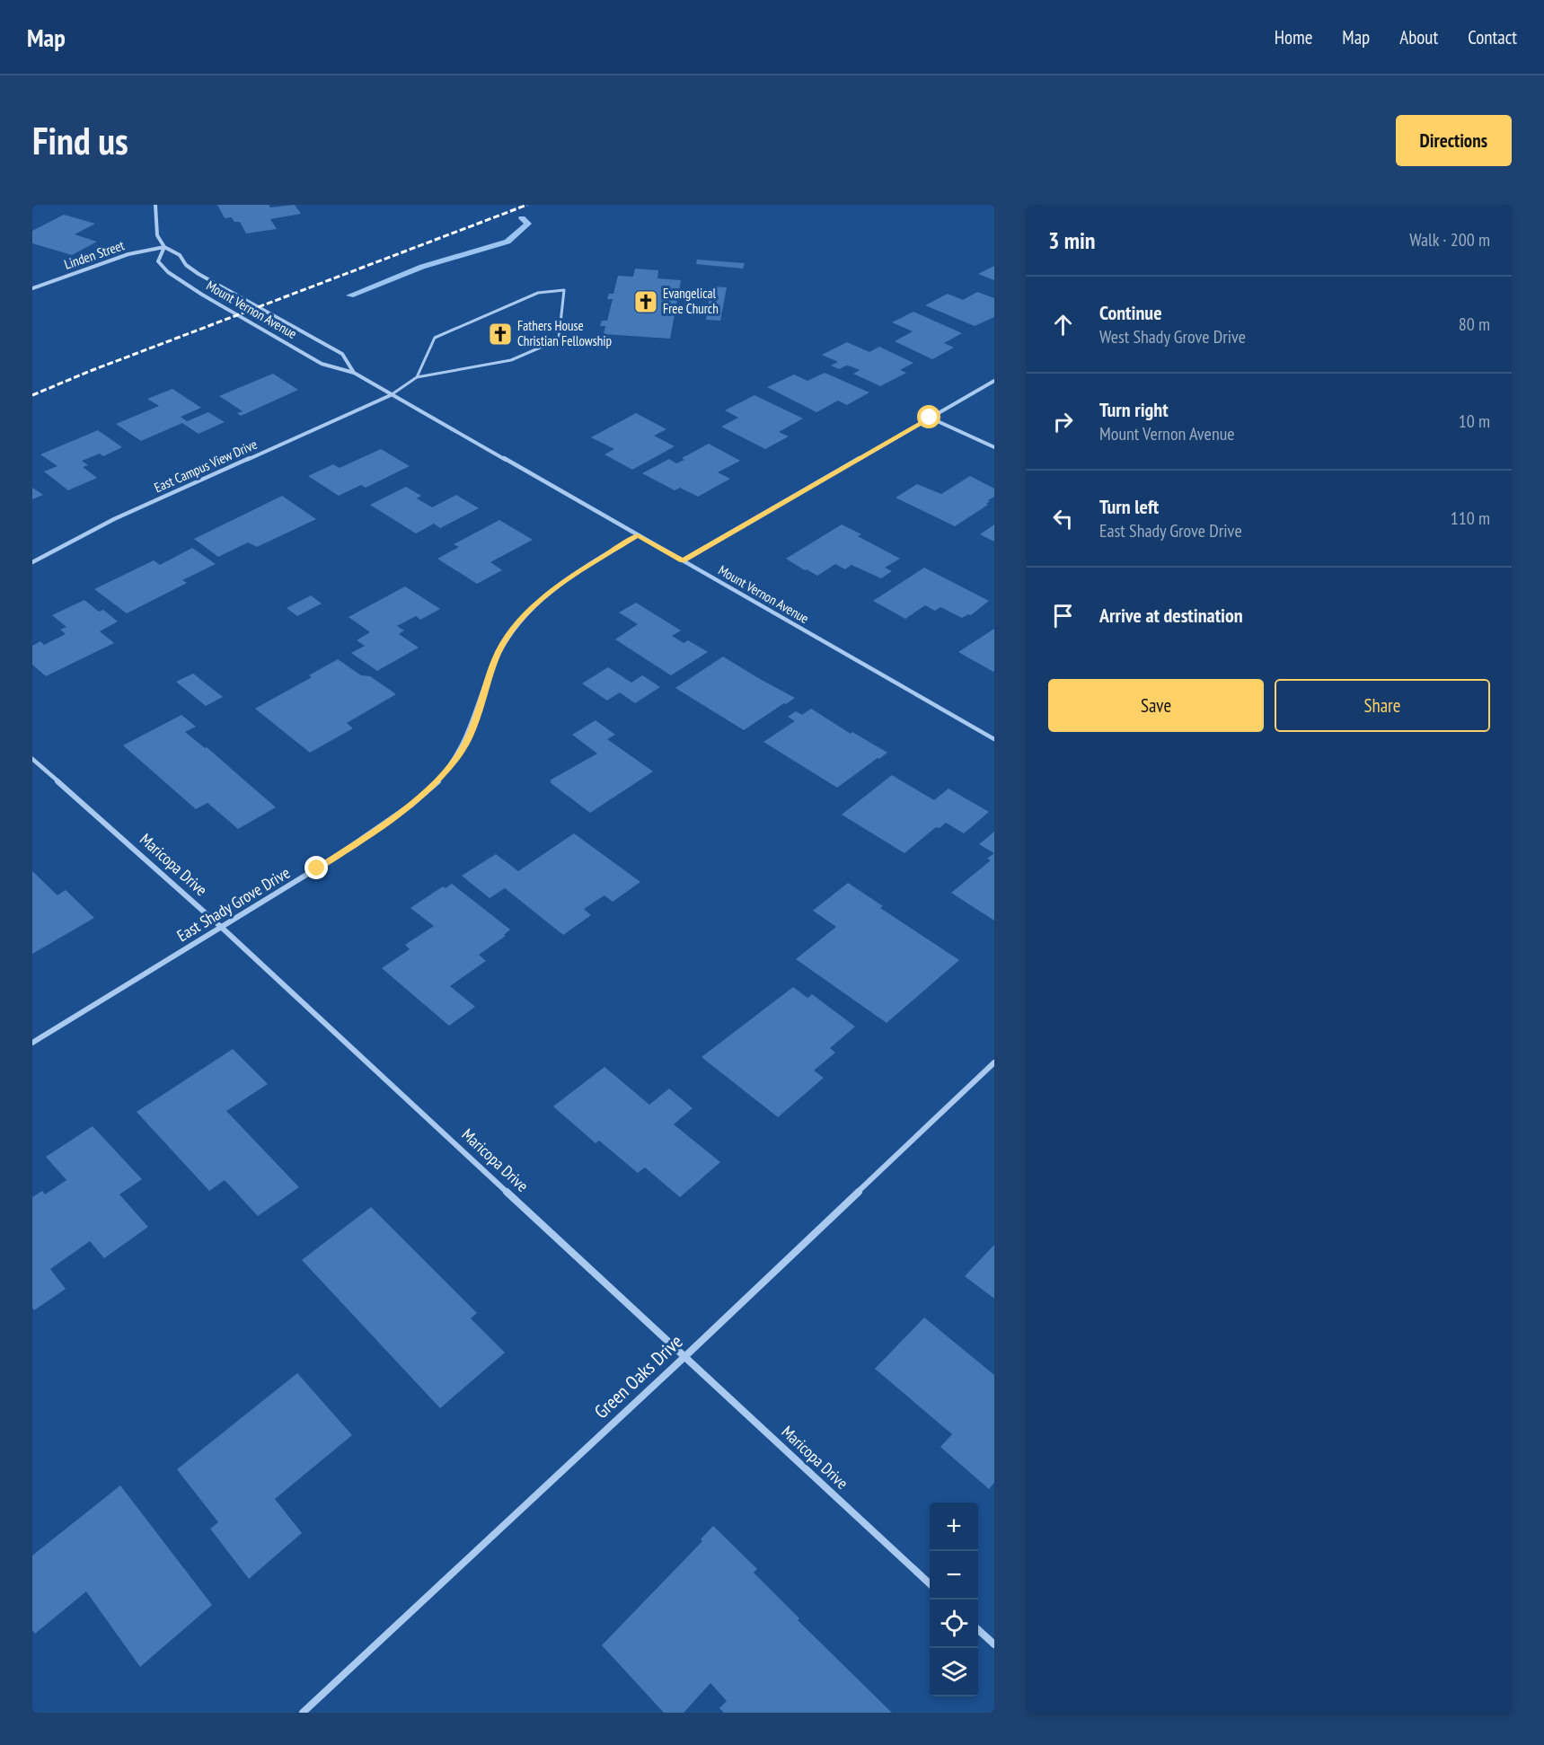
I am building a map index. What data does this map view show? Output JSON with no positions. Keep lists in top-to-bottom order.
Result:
{
  "streets": {
    "street": [
      "Linden Street",
      "Mount Vernon Avenue",
      "East Campus View Drive",
      "Maricopa Drive",
      "East Shady Grove Drive",
      "Green Oaks Drive"
    ]
  },
  "crossings": [
    ["Linden Street", "Mount Vernon Avenue"],
    ["Mount Vernon Avenue", "East Campus View Drive"],
    ["Mount Vernon Avenue", "East Shady Grove Drive"],
    ["Maricopa Drive", "East Shady Grove Drive"],
    ["Maricopa Drive", "Green Oaks Drive"]
  ],
  "places": {
    "church": ["Evangelical Free Church", "Fathers House Christian Fellowship"]
  },
  "page": {
    "header": "Map",
    "nav": [
      "Home",
      "Map",
      "About",
      "Contact"
    ],
    "buttons": [
      "Directions",
      ["Save", "Share"]
    ],
    "title": "Find us",
    "heading": ["3 min", "Walk · 200 m"],
    "list": [
      ["Continue", "West Shady Grove Drive", "80 m"],
      ["Turn right", "Mount Vernon Avenue", "10 m"],
      ["Turn left", "East Shady Grove Drive", "110 m"],
      "Arrive at destination"
    ],
    "map_buttons": ["+", "−"]
  }
}
